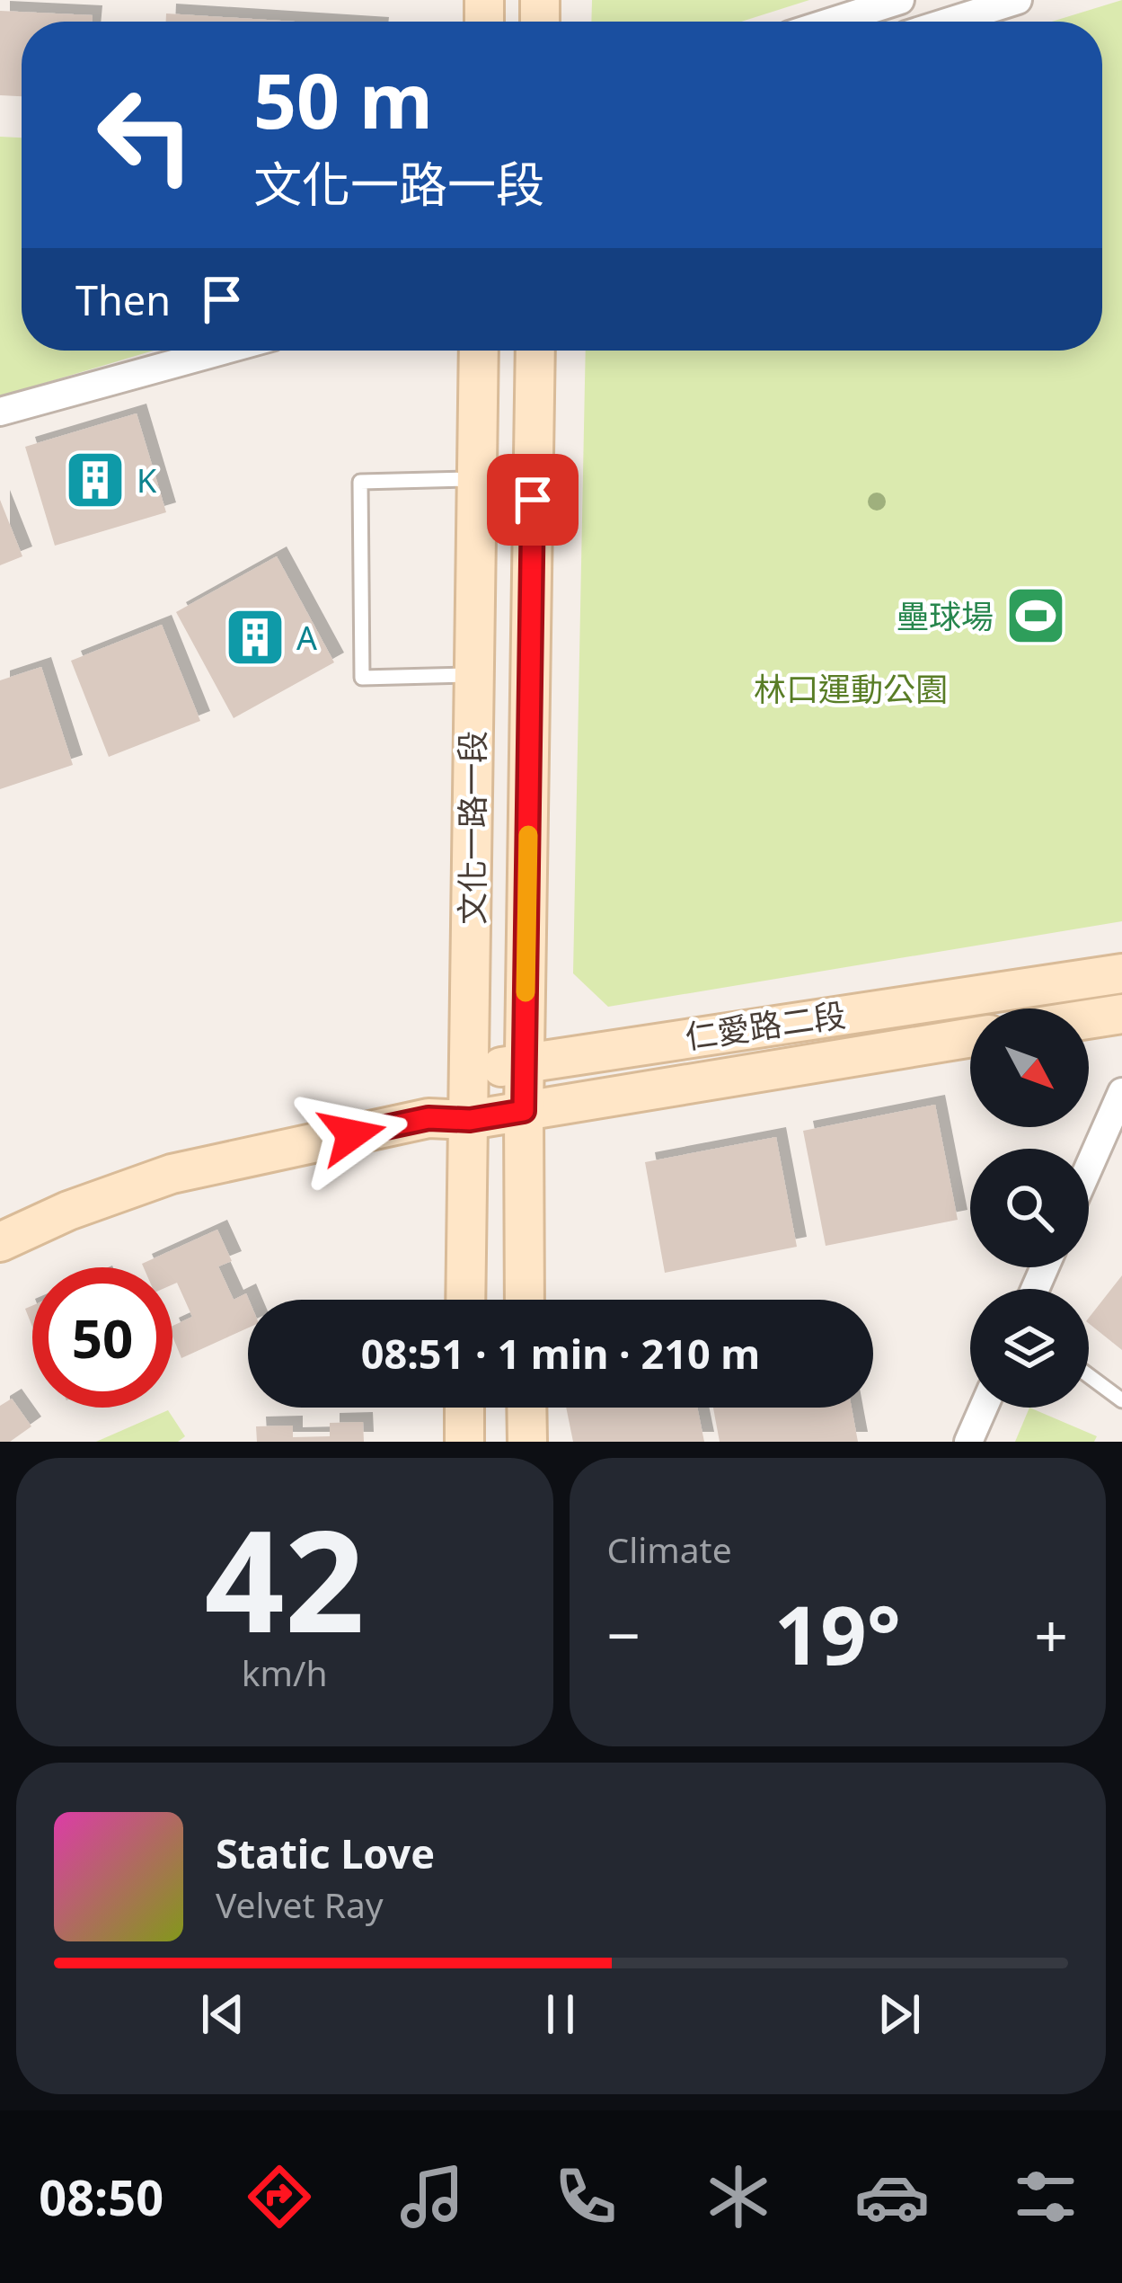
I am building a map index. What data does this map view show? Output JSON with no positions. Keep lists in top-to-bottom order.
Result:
{
  "streets": {
    "main road": ["文化一路一段", "仁愛路二段"]
  },
  "crossings": [
    ["文化一路一段", "仁愛路二段"]
  ],
  "parks": ["林口運動公園"],
  "places": {
    "building": ["K", "A"],
    "sports": ["壘球場"]
  },
  "north": "bottom right",
  "page": {
    "turn": ["50 m", "文化一路一段"],
    "then": "Then",
    "limit": "50",
    "trip": "08:51 · 1 min · 210 m",
    "tile": [
      ["42", "km/h"],
      "Climate"
    ],
    "heat": ["−", "19°", "+"],
    "song": ["Static Love", "Velvet Ray"],
    "tabs": "08:50"
  }
}
